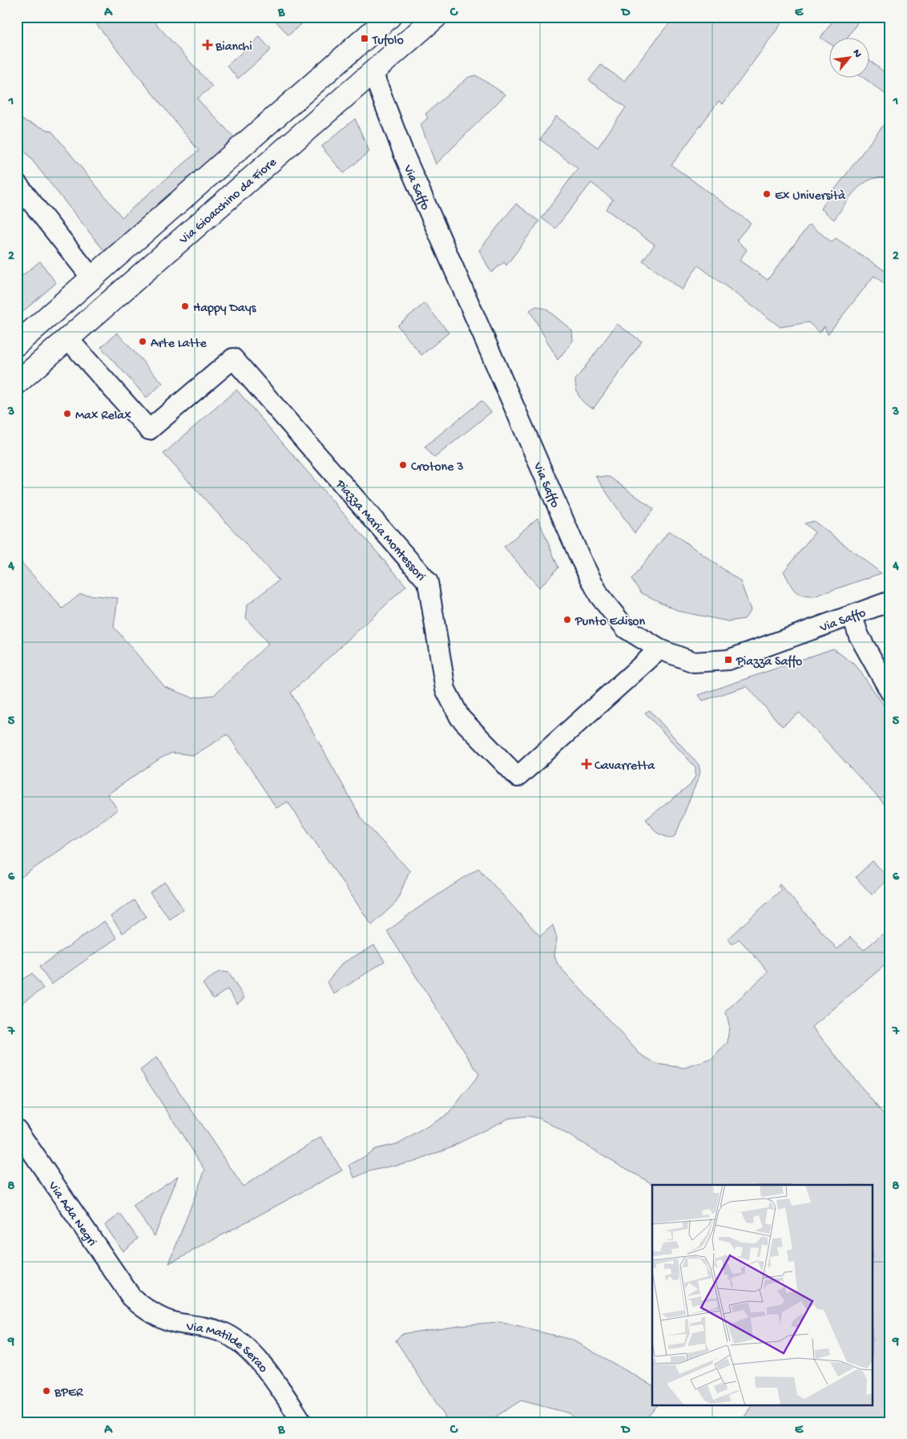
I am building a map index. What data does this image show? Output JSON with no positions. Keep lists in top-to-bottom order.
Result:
{
  "streets": {
    "street": [
      "Via Saffo",
      "Via Gioacchino da Fiore",
      "Piazza Maria Montessori",
      "Via Ada Negri",
      "Via Matilde Serao"
    ]
  },
  "crossings": [
    ["Via Saffo", "Via Gioacchino da Fiore"],
    ["Via Saffo", "Piazza Maria Montessori"],
    ["Via Gioacchino da Fiore", "Piazza Maria Montessori"],
    ["Via Ada Negri", "Via Matilde Serao"]
  ],
  "places": {
    "transit": ["Tufolo", "Piazza Saffo"],
    "health": ["Bianchi", "Cavarretta"],
    "other": [
      "Ex Università",
      "Happy Days",
      "Arte Latte",
      "Max Relax",
      "Crotone 3",
      "Punto Edison",
      "BPER"
    ]
  },
  "north": "top right",
  "grid": {
    "columns": [
      "A",
      "B",
      "C",
      "D",
      "E"
    ],
    "rows": [
      "1",
      "2",
      "3",
      "4",
      "5",
      "6",
      "7",
      "8",
      "9"
    ]
  }
}
